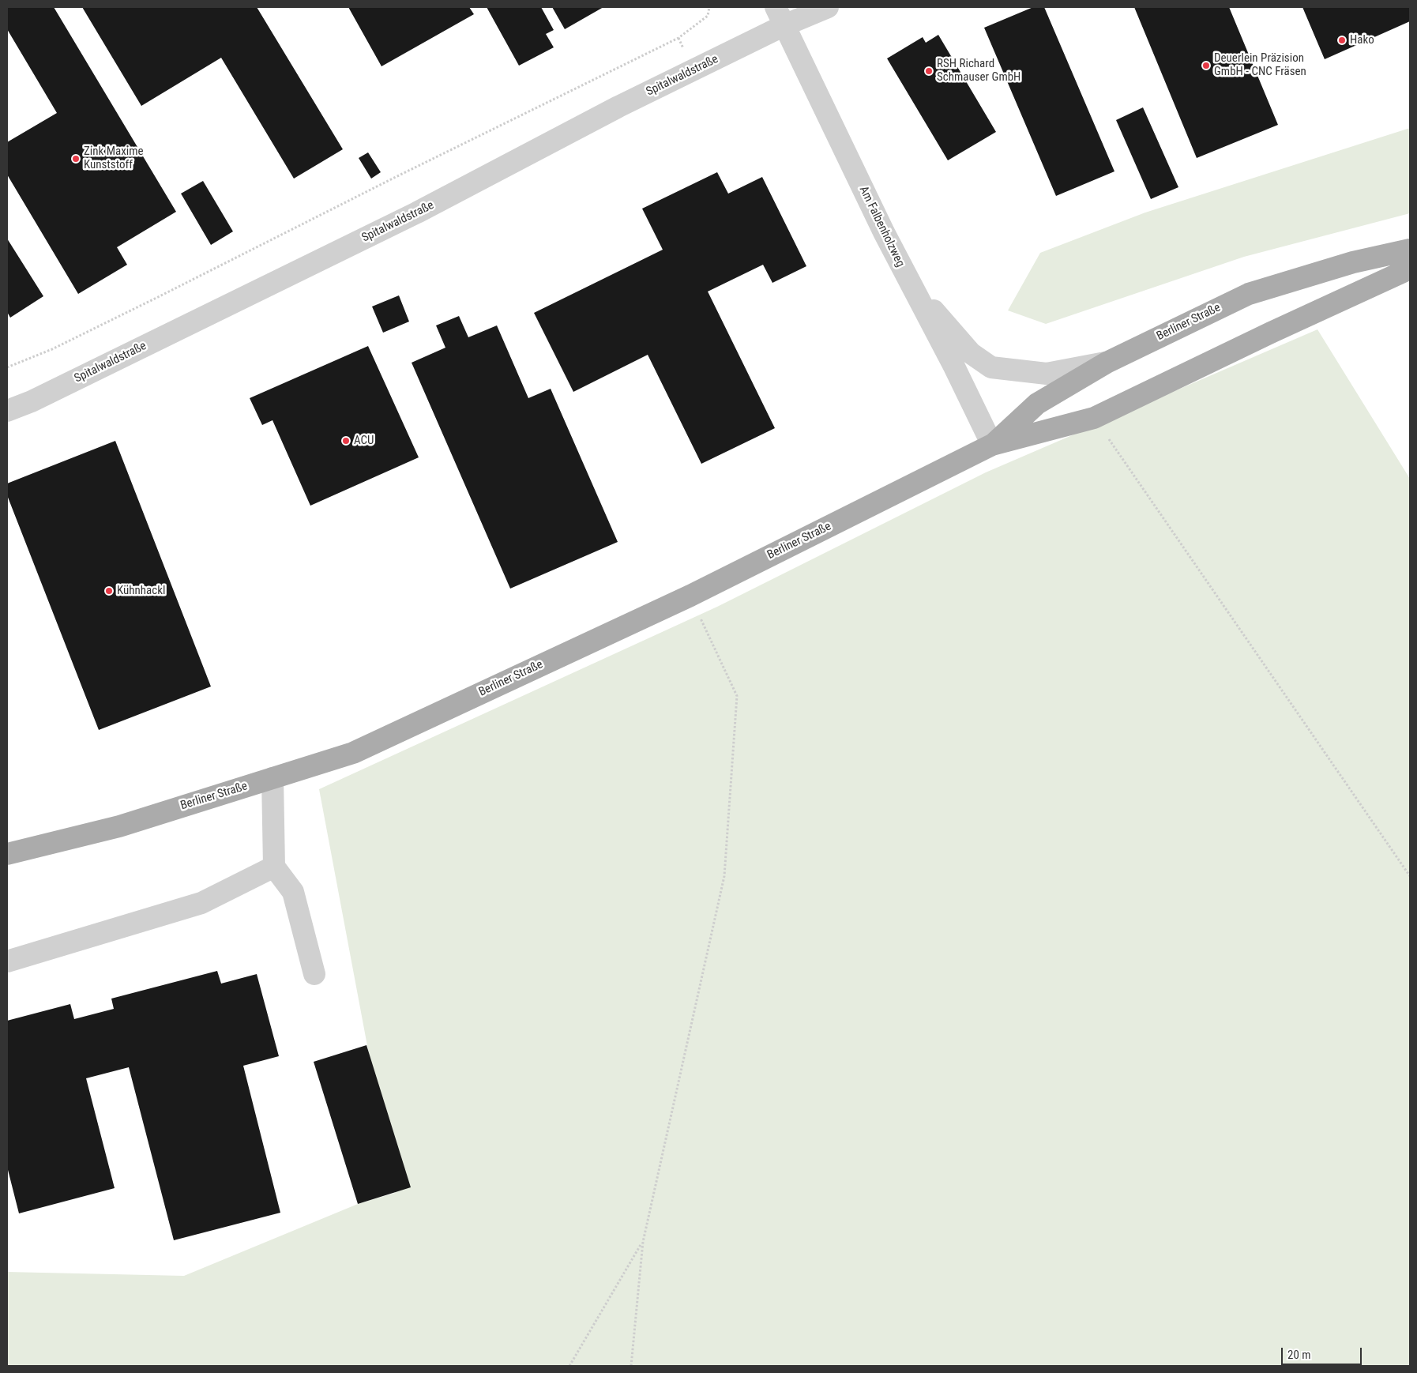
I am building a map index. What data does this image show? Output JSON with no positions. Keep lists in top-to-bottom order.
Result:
{
  "streets": {
    "main road": ["Berliner Straße"],
    "street": ["Spitalwaldstraße", "Am Falbenholzweg"]
  },
  "crossings": [
    ["Spitalwaldstraße", "Am Falbenholzweg"],
    ["Am Falbenholzweg", "Berliner Straße"]
  ],
  "places": [
    "Hako",
    "Deuerlein Präzision GmbH - CNC Fräsen",
    "RSH Richard Schmauser GmbH",
    "Zink Maxime Kunststoff",
    "ACU",
    "Kühnhackl"
  ],
  "scale_bar": "20 m"
}
